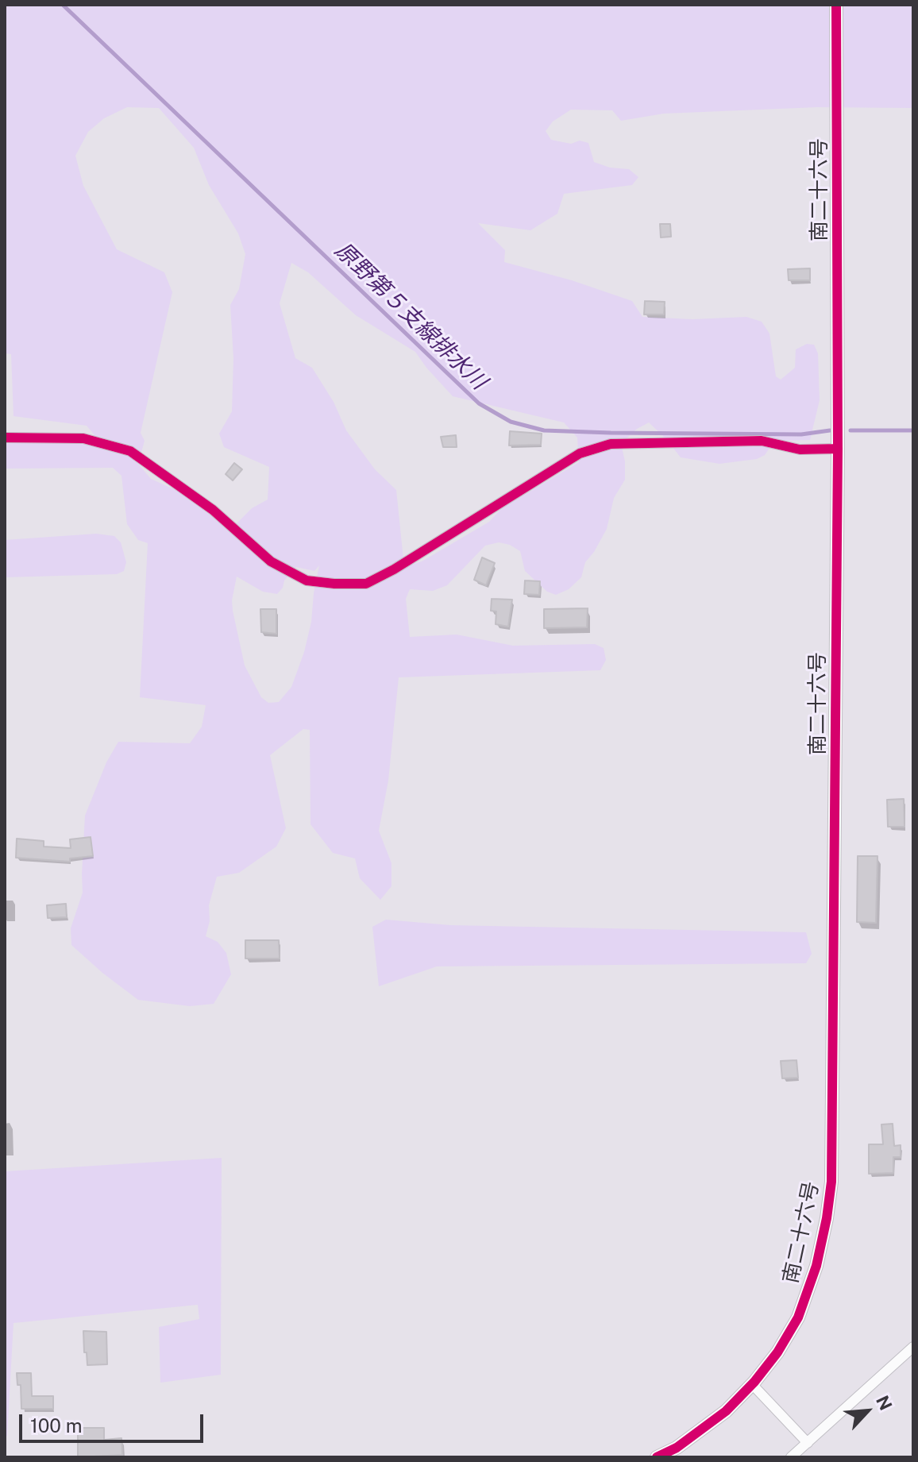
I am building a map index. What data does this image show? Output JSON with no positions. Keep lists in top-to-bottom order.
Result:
{
  "streets": {
    "street": ["南二十六号"]
  },
  "water": ["原野第５支線排水川"],
  "scale_bar": "100 m",
  "north": "top right"
}
